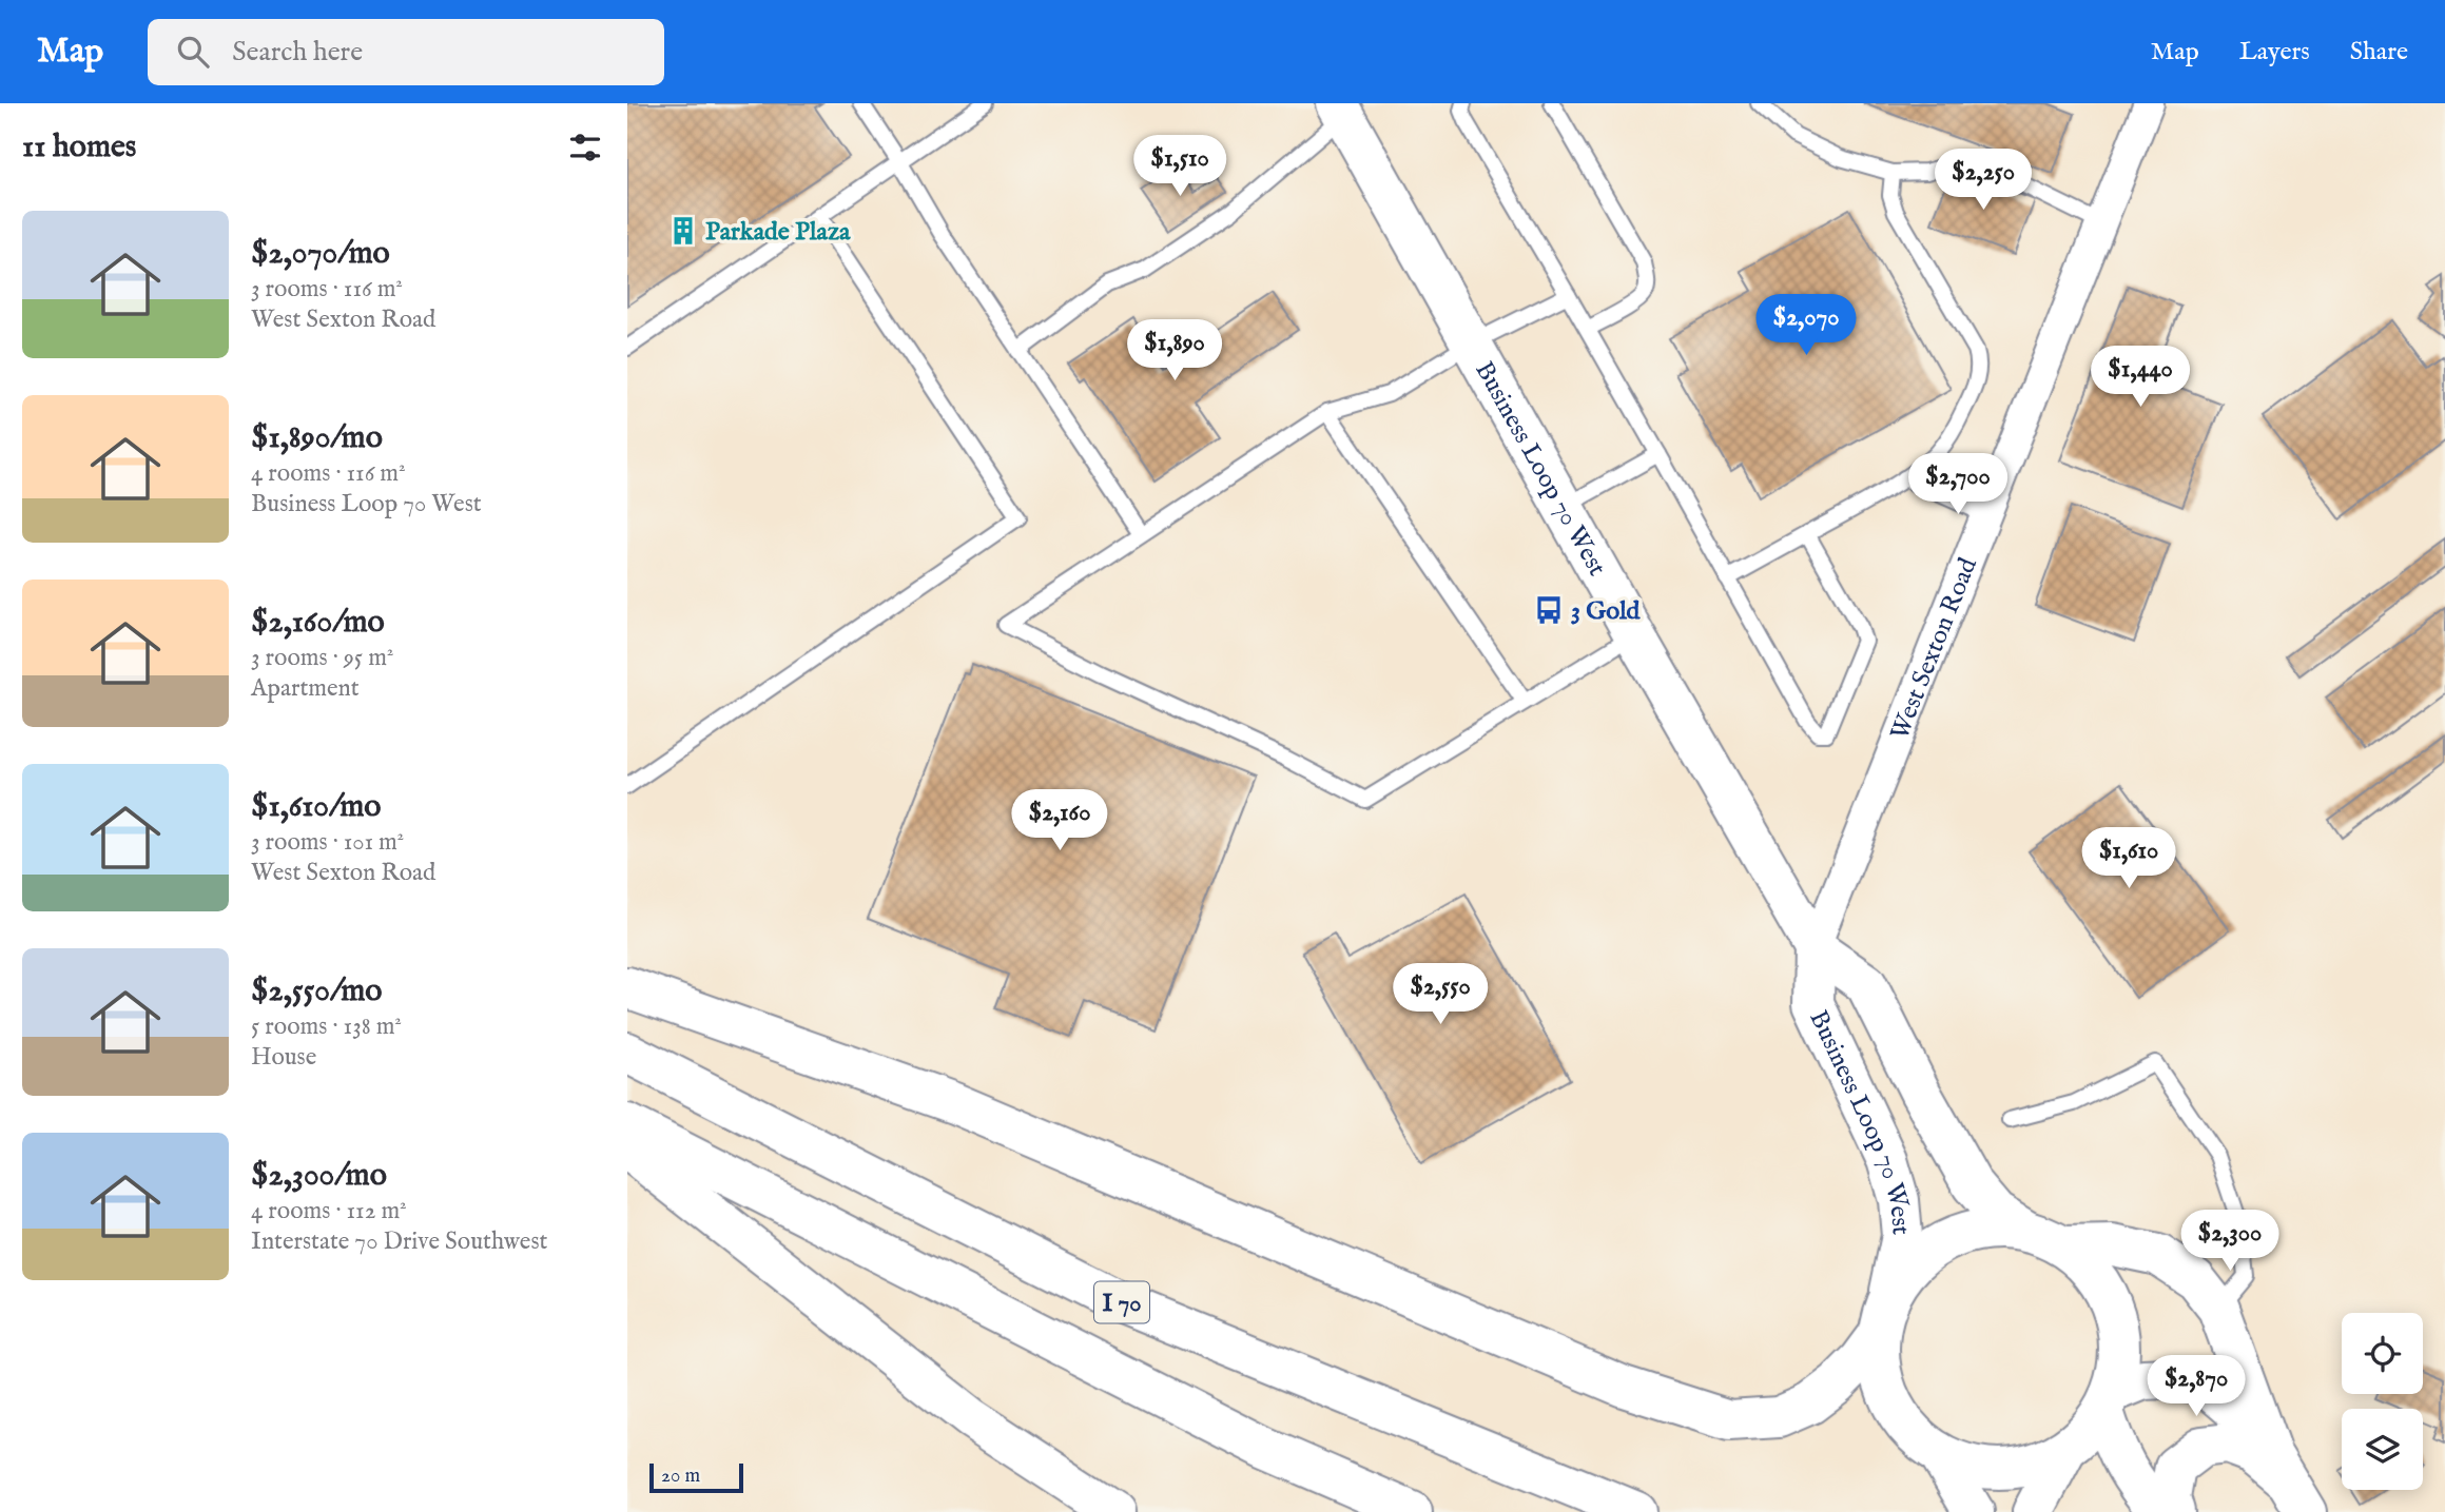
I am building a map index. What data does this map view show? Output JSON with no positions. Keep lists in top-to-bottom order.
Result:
{
  "streets": {
    "main road": ["Business Loop 70 West", "I 70"],
    "street": ["West Sexton Road"]
  },
  "crossings": [
    ["Business Loop 70 West", "West Sexton Road"]
  ],
  "places": {
    "building": ["Parkade Plaza"],
    "bus stop": ["3 Gold"]
  },
  "scale_bar": "20 m",
  "page": {
    "header": "Map",
    "search": "Search here",
    "nav": ["Map", "Layers", "Share"],
    "heading": "11 homes",
    "price": [
      "$1,510",
      "$2,250",
      "$2,070",
      "$1,890",
      "$1,440",
      "$2,700",
      "$2,160",
      "$1,610",
      "$2,550",
      "$2,300",
      "$2,870"
    ],
    "list": [
      {
        "name": "$2,070/mo",
        "note": "3 rooms · 116 m² · West Sexton Road"
      },
      {
        "name": "$1,890/mo",
        "note": "4 rooms · 116 m² · Business Loop 70 West"
      },
      {
        "name": "$2,160/mo",
        "note": "3 rooms · 95 m² · Apartment"
      },
      {
        "name": "$1,610/mo",
        "note": "3 rooms · 101 m² · West Sexton Road"
      },
      {
        "name": "$2,550/mo",
        "note": "5 rooms · 138 m² · House"
      },
      {
        "name": "$2,300/mo",
        "note": "4 rooms · 112 m² · Interstate 70 Drive Southwest"
      }
    ],
    "scale": "20 m"
  }
}
